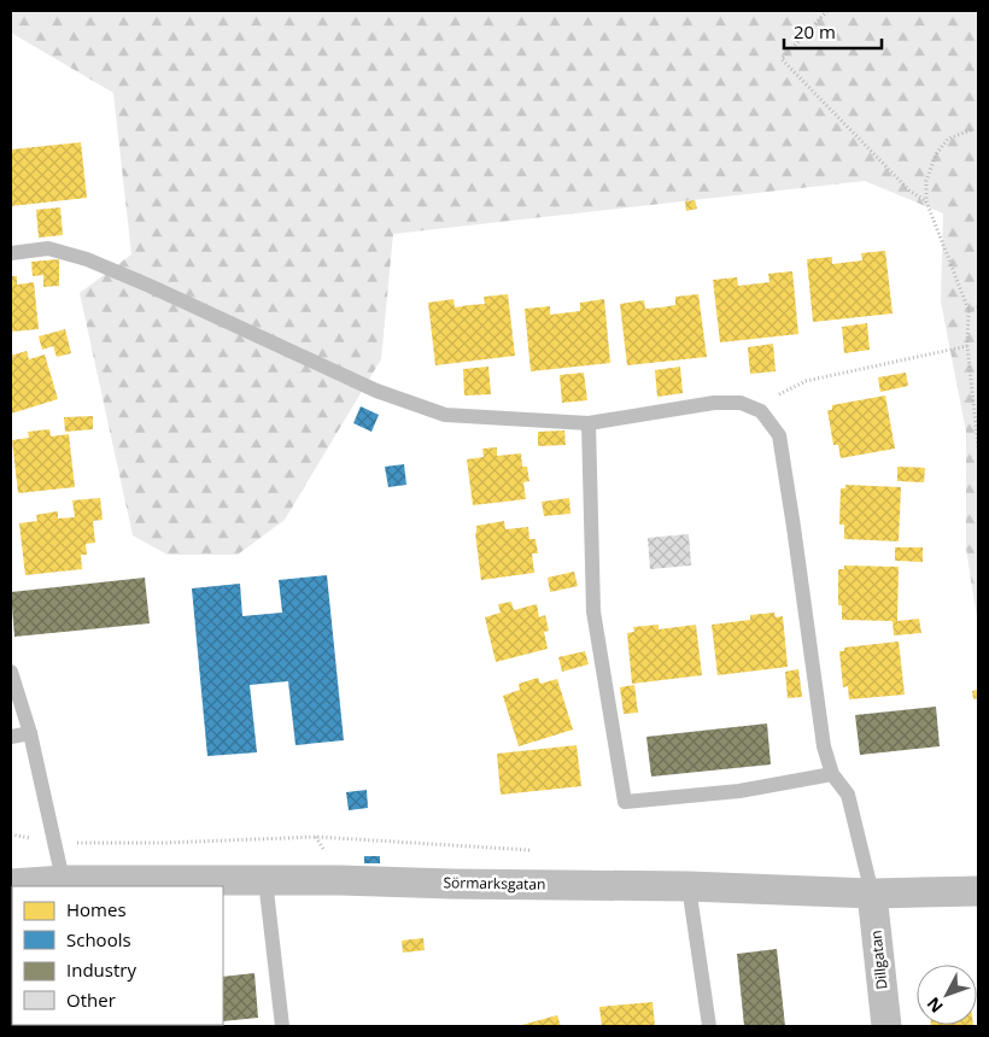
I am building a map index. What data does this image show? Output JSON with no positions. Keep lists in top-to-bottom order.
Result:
{
  "streets": {
    "street": ["Sörmarksgatan", "Dillgatan"]
  },
  "crossings": [
    ["Sörmarksgatan", "Dillgatan"]
  ],
  "legend": [
    "Homes",
    "Schools",
    "Industry",
    "Other"
  ],
  "scale_bar": "20 m",
  "north": "bottom left"
}
